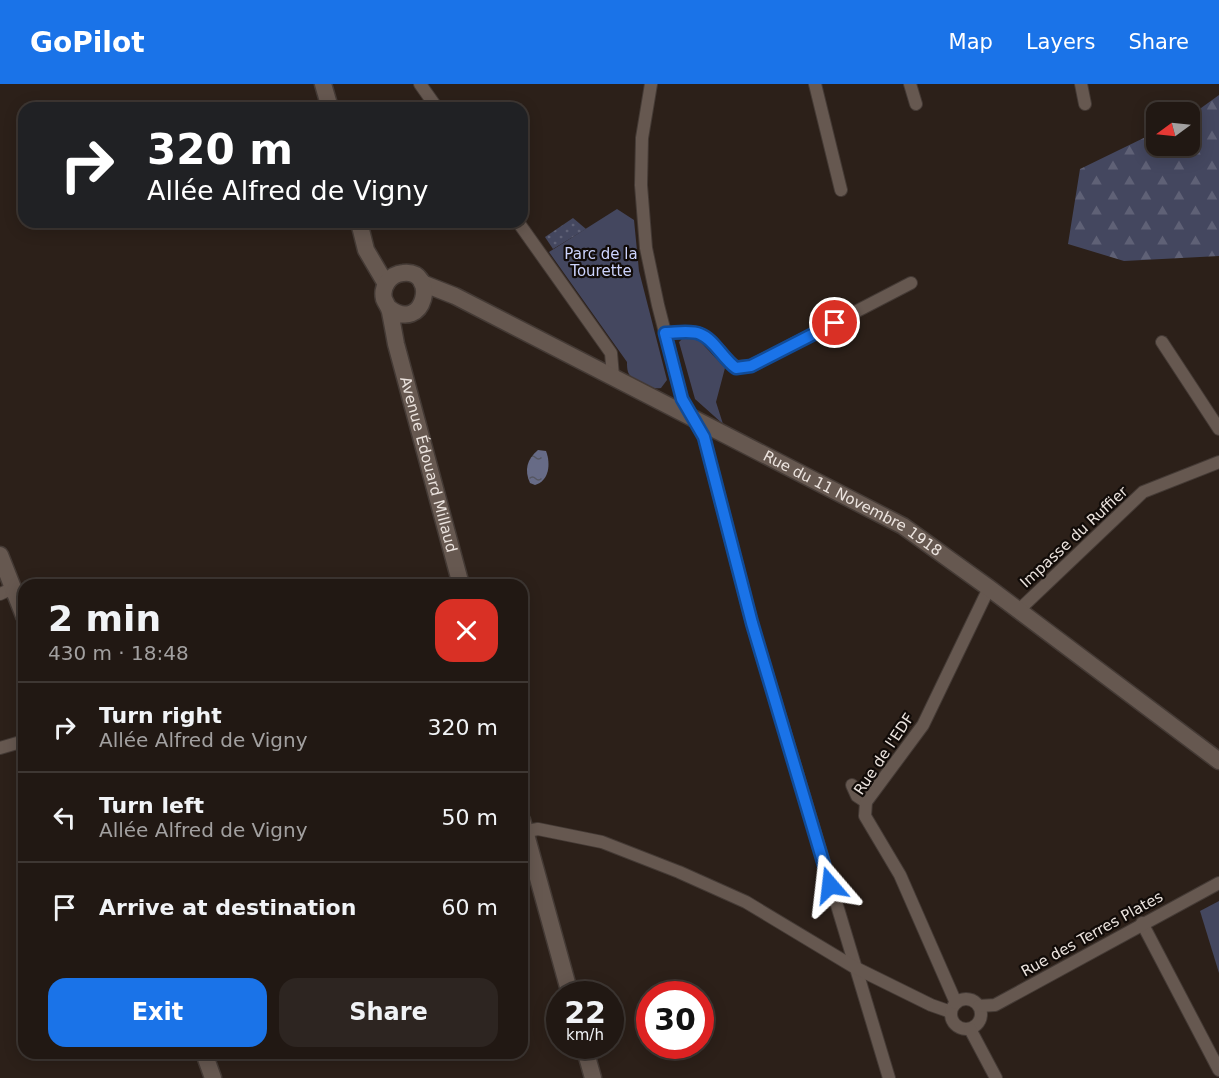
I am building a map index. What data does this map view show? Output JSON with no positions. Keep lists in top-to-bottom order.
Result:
{
  "streets": {
    "main road": ["Avenue Édouard Millaud", "Rue du 11 Novembre 1918"],
    "street": ["Impasse du Ruffier", "Rue de l'EDF", "Rue des Terres Plates"]
  },
  "crossings": [
    ["Avenue Édouard Millaud", "Rue du 11 Novembre 1918"],
    ["Rue du 11 Novembre 1918", "Impasse du Ruffier"],
    ["Rue du 11 Novembre 1918", "Rue de l'EDF"],
    ["Rue de l'EDF", "Rue des Terres Plates"]
  ],
  "parks": ["Parc de la Tourette"],
  "north": "left",
  "page": {
    "header": "GoPilot",
    "nav": ["Map", "Layers", "Share"],
    "turn": ["320 m", "Allée Alfred de Vigny"],
    "heading": ["2 min", "430 m · 18:48"],
    "list": [
      {
        "name": "Turn right",
        "note": "Allée Alfred de Vigny",
        "value": "320 m"
      },
      {
        "name": "Turn left",
        "note": "Allée Alfred de Vigny",
        "value": "50 m"
      },
      {
        "name": "Arrive at destination",
        "value": "60 m"
      }
    ],
    "buttons": ["Exit", "Share"],
    "speed": "22 km/h",
    "limit": "30"
  }
}
